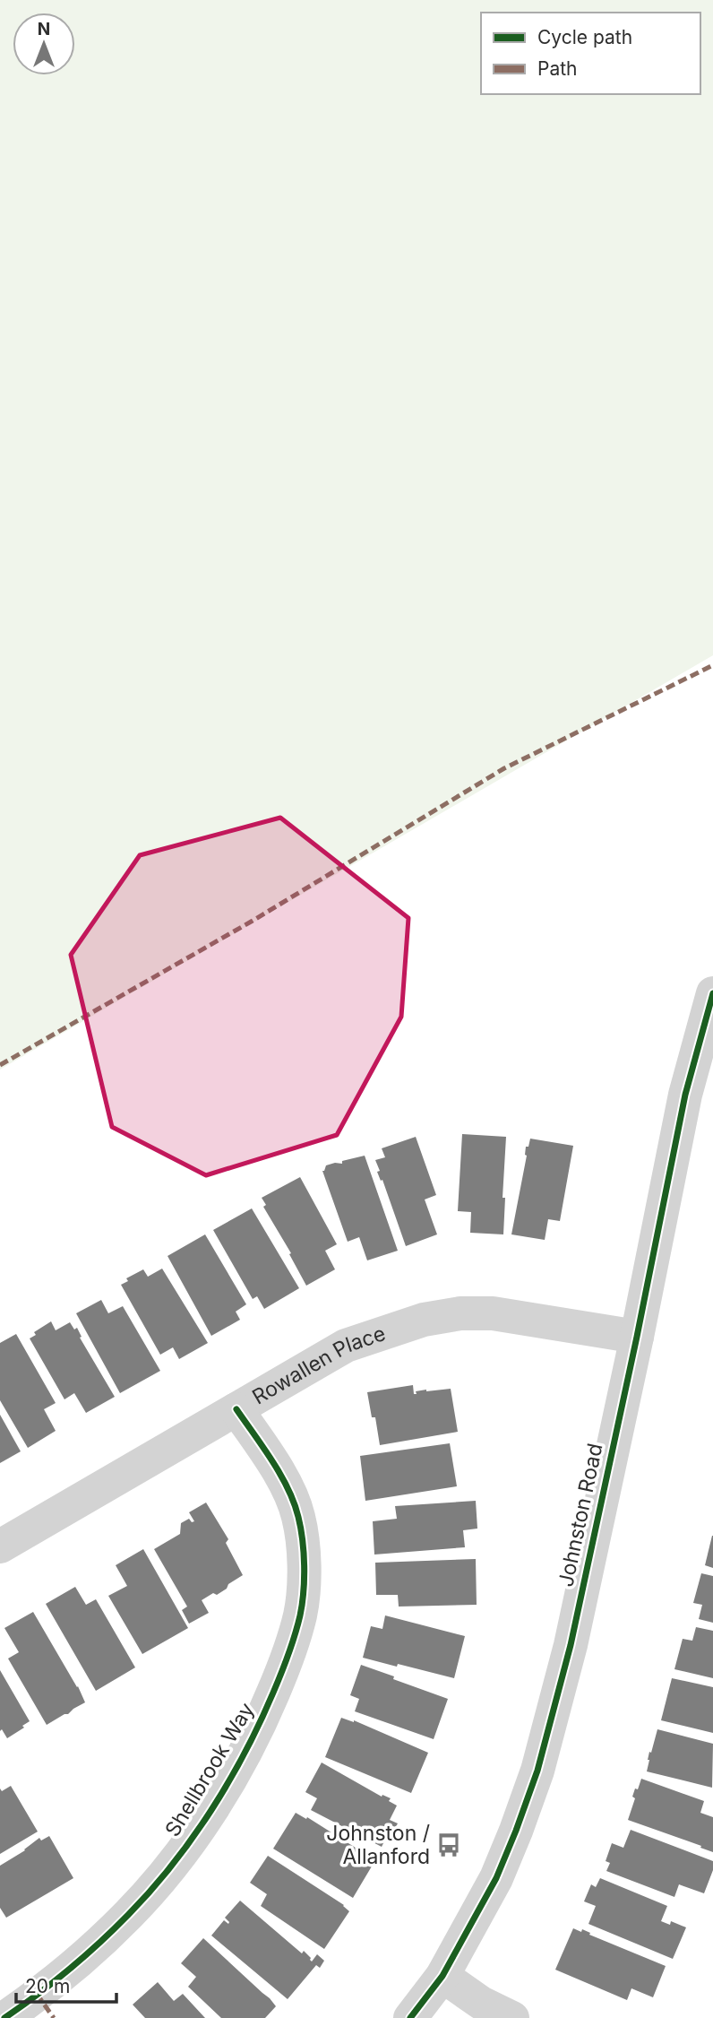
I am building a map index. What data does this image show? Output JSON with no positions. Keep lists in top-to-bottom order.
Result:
{
  "streets": {
    "street": ["Rowallen Place", "Johnston Road", "Shellbrook Way"]
  },
  "crossings": [
    ["Rowallen Place", "Johnston Road"],
    ["Rowallen Place", "Shellbrook Way"]
  ],
  "places": {
    "bus stop": ["Johnston / Allanford"]
  },
  "legend": ["Cycle path", "Path"],
  "scale_bar": "20 m",
  "north": "top"
}
